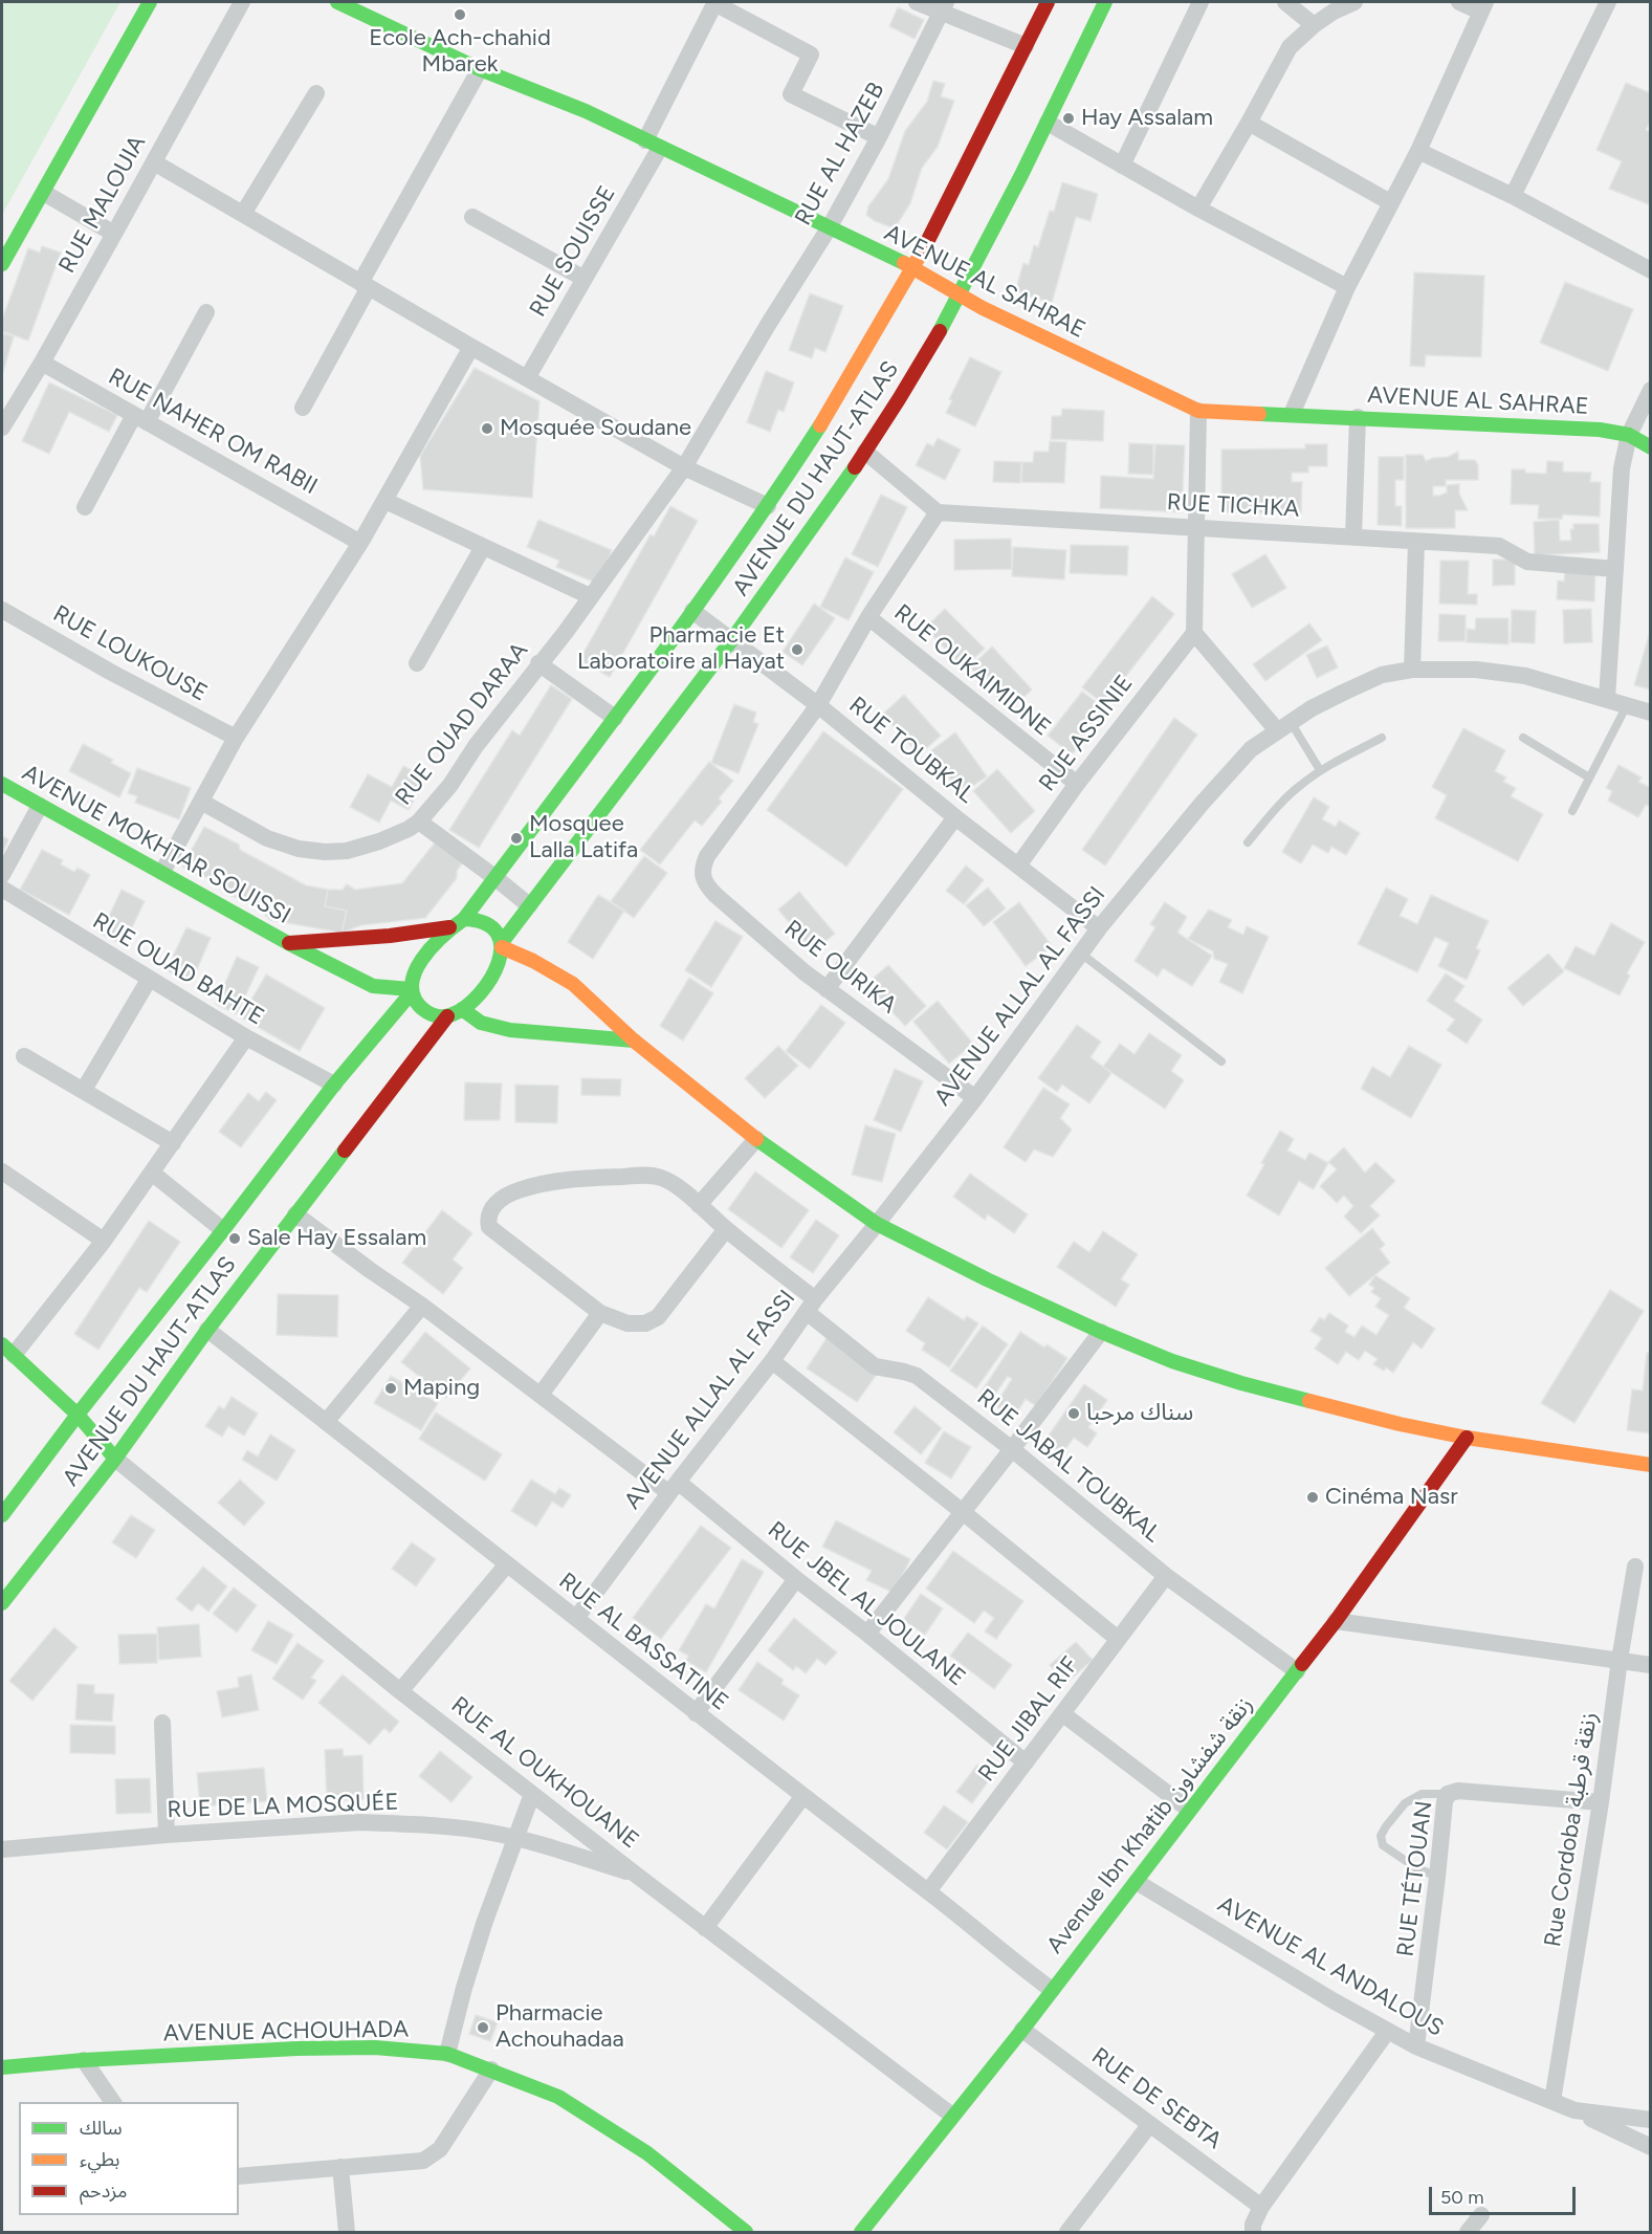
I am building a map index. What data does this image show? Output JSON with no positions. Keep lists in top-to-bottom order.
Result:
{
  "streets": {
    "street": [
      "RUE AL HAZEB",
      "RUE MALOUIA",
      "RUE SOUISSE",
      "AVENUE AL SAHRAE",
      "RUE NAHER OM RABII",
      "AVENUE DU HAUT-ATLAS",
      "RUE TICHKA",
      "RUE LOUKOUSE",
      "RUE OUKAIMIDNE",
      "RUE OUAD DARAA",
      "RUE ASSINIE",
      "RUE TOUBKAL",
      "AVENUE MOKHTAR SOUISSI",
      "RUE OURIKA",
      "RUE OUAD BAHTE",
      "AVENUE ALLAL AL FASSI",
      "RUE JABAL TOUBKAL",
      "RUE JBEL AL JOULANE",
      "RUE AL BASSATINE",
      "RUE JIBAL RIF",
      "RUE AL OUKHOUANE",
      "RUE DE LA MOSQUÉE",
      "Avenue Ibn Khatib زنقة شفشاون",
      "Rue Cordoba زنقة قرطبة",
      "RUE TÉTOUAN",
      "AVENUE AL ANDALOUS",
      "AVENUE ACHOUHADA",
      "RUE DE SEBTA"
    ]
  },
  "crossings": [
    ["RUE AL HAZEB", "AVENUE AL SAHRAE"],
    ["RUE AL HAZEB", "RUE OUAD DARAA"],
    ["RUE MALOUIA", "RUE NAHER OM RABII"],
    ["RUE SOUISSE", "AVENUE AL SAHRAE"],
    ["AVENUE AL SAHRAE", "AVENUE DU HAUT-ATLAS"],
    ["AVENUE DU HAUT-ATLAS", "RUE TOUBKAL"],
    ["AVENUE DU HAUT-ATLAS", "AVENUE MOKHTAR SOUISSI"],
    ["AVENUE DU HAUT-ATLAS", "RUE OUAD BAHTE"],
    ["AVENUE DU HAUT-ATLAS", "RUE JBEL AL JOULANE"],
    ["AVENUE DU HAUT-ATLAS", "RUE AL BASSATINE"],
    ["AVENUE DU HAUT-ATLAS", "RUE AL OUKHOUANE"],
    ["RUE OUKAIMIDNE", "RUE ASSINIE"],
    ["RUE ASSINIE", "RUE TOUBKAL"],
    ["RUE TOUBKAL", "RUE OURIKA"],
    ["RUE TOUBKAL", "AVENUE ALLAL AL FASSI"],
    ["RUE OURIKA", "AVENUE ALLAL AL FASSI"],
    ["AVENUE ALLAL AL FASSI", "RUE JABAL TOUBKAL"],
    ["AVENUE ALLAL AL FASSI", "RUE JBEL AL JOULANE"],
    ["AVENUE ALLAL AL FASSI", "RUE AL BASSATINE"],
    ["RUE JABAL TOUBKAL", "RUE JIBAL RIF"],
    ["RUE JABAL TOUBKAL", "Avenue Ibn Khatib زنقة شفشاون"],
    ["RUE JBEL AL JOULANE", "RUE JIBAL RIF"],
    ["RUE AL BASSATINE", "RUE JIBAL RIF"],
    ["RUE AL BASSATINE", "Avenue Ibn Khatib زنقة شفشاون"],
    ["RUE AL OUKHOUANE", "RUE DE LA MOSQUÉE"],
    ["RUE AL OUKHOUANE", "Avenue Ibn Khatib زنقة شفشاون"],
    ["Avenue Ibn Khatib زنقة شفشاون", "AVENUE AL ANDALOUS"],
    ["Avenue Ibn Khatib زنقة شفشاون", "RUE DE SEBTA"],
    ["Rue Cordoba زنقة قرطبة", "RUE TÉTOUAN"],
    ["Rue Cordoba زنقة قرطبة", "AVENUE AL ANDALOUS"],
    ["RUE TÉTOUAN", "AVENUE AL ANDALOUS"]
  ],
  "places": [
    "Ecole Ach-chahid Mbarek",
    "Hay Assalam",
    "Mosquée Soudane",
    "Pharmacie Et Laboratoire al Hayat",
    "Mosquee Lalla Latifa",
    "Sale Hay Essalam",
    "Maping",
    "سناك مرحبا",
    "Cinéma Nasr",
    "Pharmacie Achouhadaa"
  ],
  "legend": ["سالك", "بطيء", "مزدحم"],
  "scale_bar": "50 m"
}
